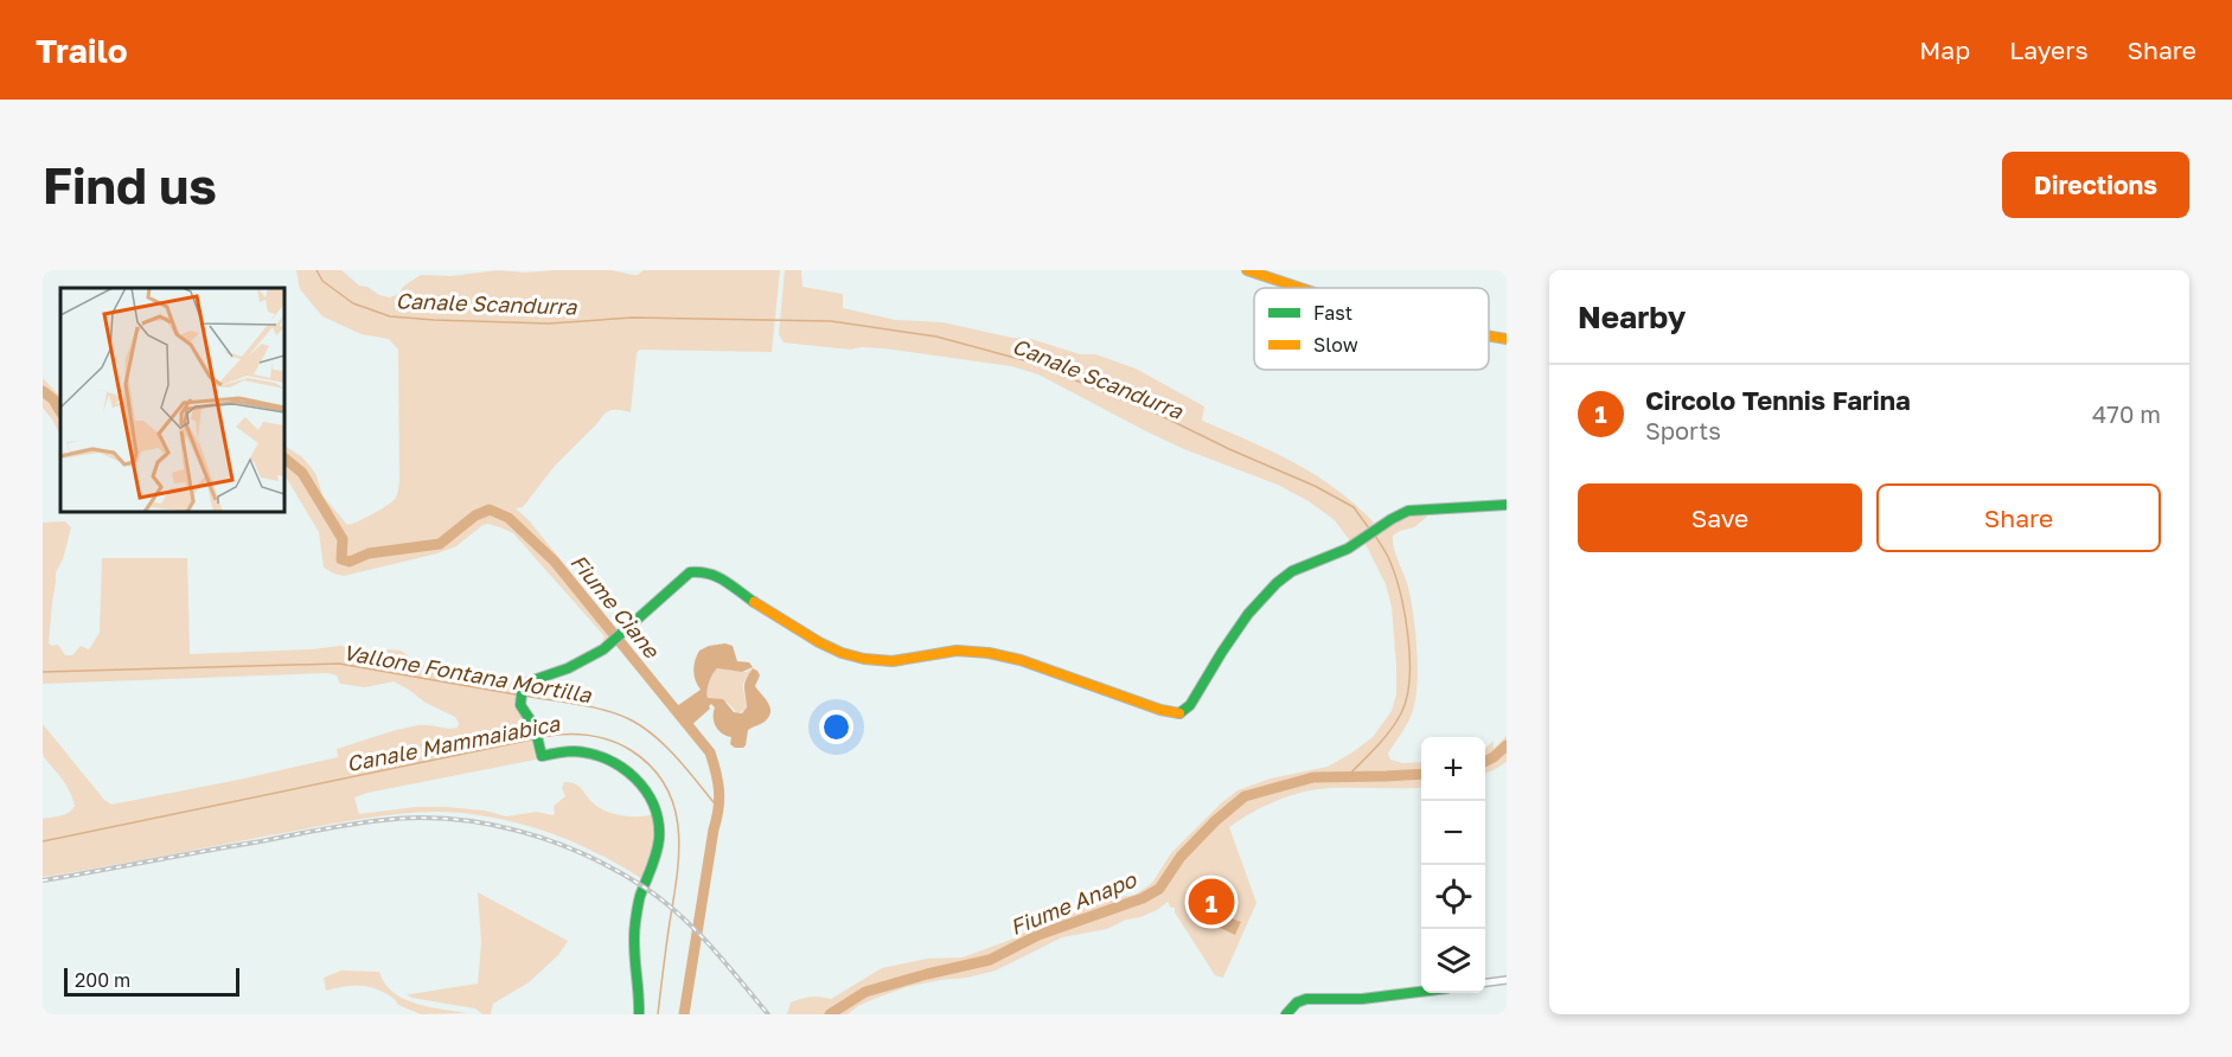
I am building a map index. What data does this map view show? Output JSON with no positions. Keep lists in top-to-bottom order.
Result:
{
  "water": [
    "Canale Scandurra",
    "Fiume Ciane",
    "Vallone Fontana Mortilla",
    "Canale Mammaiabica",
    "Fiume Anapo"
  ],
  "legend": ["Fast", "Slow"],
  "scale_bar": "200 m",
  "page": {
    "header": "Trailo",
    "nav": ["Map", "Layers", "Share"],
    "buttons": [
      "Directions",
      ["Save", "Share"]
    ],
    "title": "Find us",
    "heading": "Nearby",
    "list": [
      {
        "mark": "1",
        "name": "Circolo Tennis Farina",
        "note": "Sports",
        "value": "470 m"
      }
    ],
    "map_buttons": ["+", "−"],
    "pins": "1",
    "scale": "200 m"
  }
}
